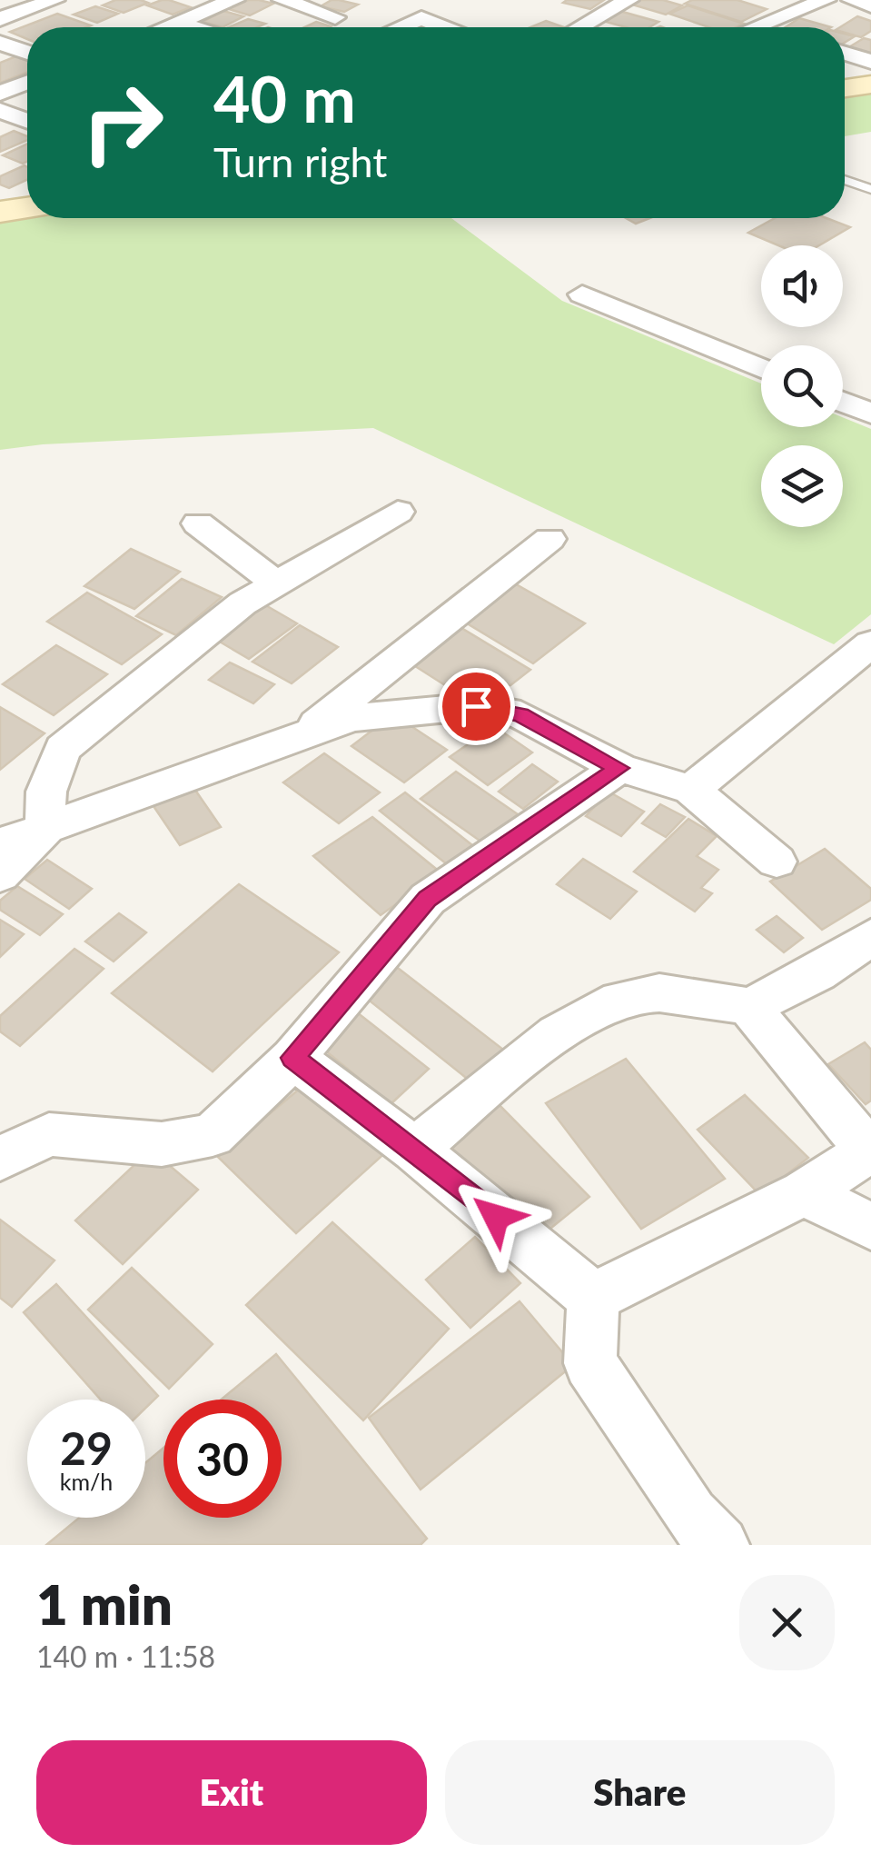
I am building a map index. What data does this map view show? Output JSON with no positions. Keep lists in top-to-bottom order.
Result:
{
  "page": {
    "turn": ["40 m", "Turn right"],
    "speed": "29 km/h",
    "limit": "30",
    "heading": ["1 min", "140 m · 11:58"],
    "buttons": ["Exit", "Share"]
  }
}
